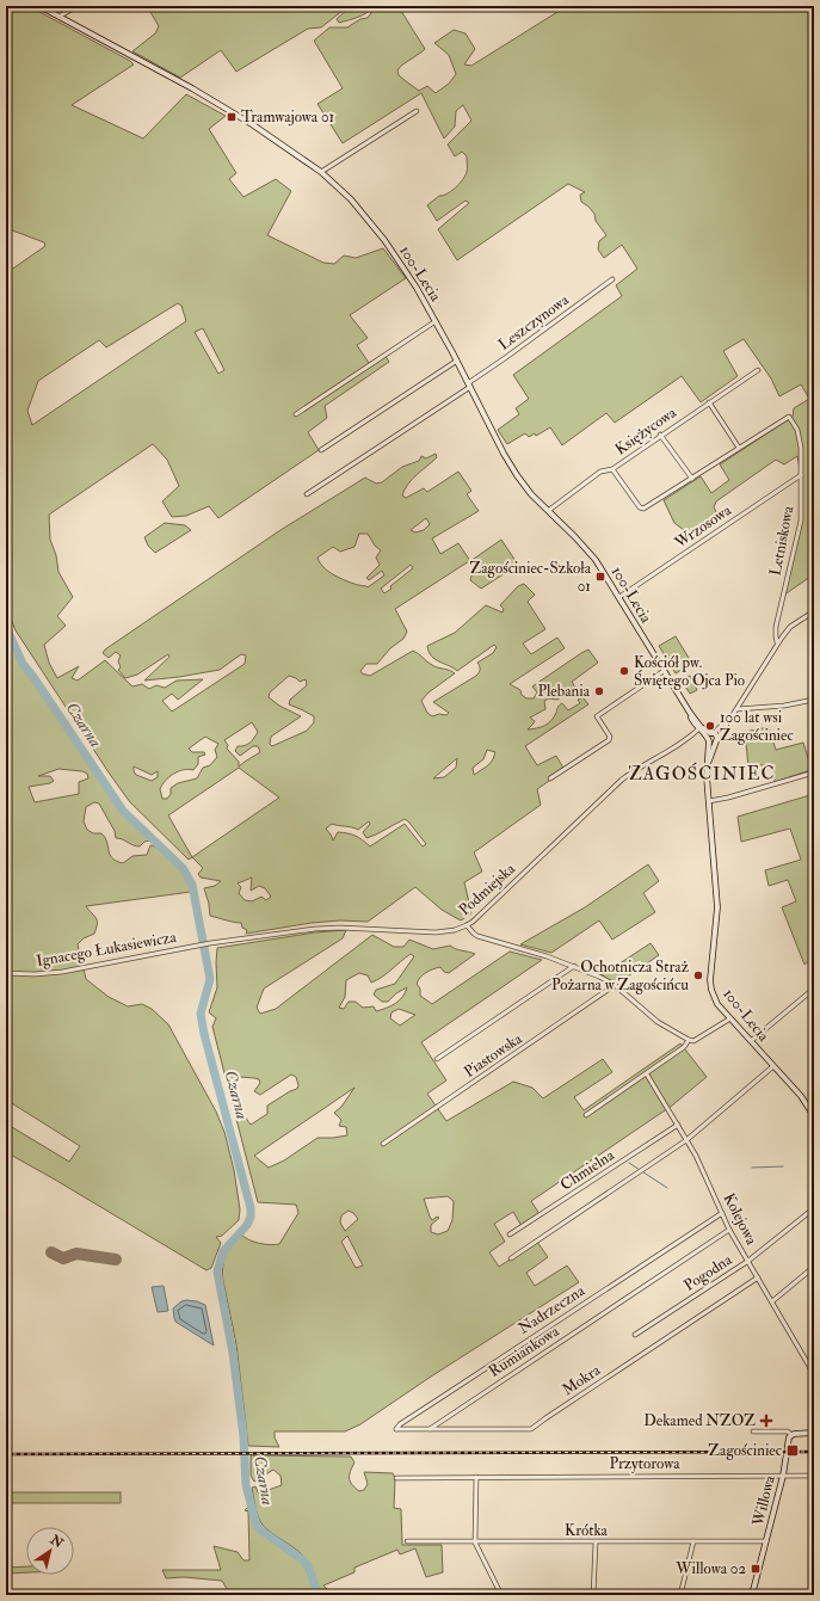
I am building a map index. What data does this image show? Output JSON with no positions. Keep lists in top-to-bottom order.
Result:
{
  "streets": {
    "street": [
      "100-Lecia",
      "Leszczynowa",
      "Księżycowa",
      "Wrzosowa",
      "Letniskowa",
      "Podmiejska",
      "Ignacego Łukasiewicza",
      "Piastowska",
      "Chmielna",
      "Kolejowa",
      "Pogodna",
      "Nadrzeczna",
      "Rumiankowa",
      "Mokra",
      "Przytorowa",
      "Willowa",
      "Krótka"
    ]
  },
  "crossings": [
    ["100-Lecia", "Leszczynowa"],
    ["100-Lecia", "Księżycowa"],
    ["100-Lecia", "Wrzosowa"],
    ["100-Lecia", "Podmiejska"],
    ["Wrzosowa", "Letniskowa"],
    ["Podmiejska", "Ignacego Łukasiewicza"],
    ["Chmielna", "Kolejowa"],
    ["Kolejowa", "Pogodna"],
    ["Kolejowa", "Nadrzeczna"],
    ["Kolejowa", "Rumiankowa"],
    ["Kolejowa", "Mokra"],
    ["Nadrzeczna", "Mokra"],
    ["Rumiankowa", "Mokra"],
    ["Przytorowa", "Willowa"],
    ["Willowa", "Krótka"]
  ],
  "districts": ["ZAGOŚCINIEC"],
  "water": ["Czarna"],
  "places": {
    "transit": [
      "Tramwajowa 01",
      "Zagościniec-Szkoła 01",
      "Zagościniec",
      "Willowa 02"
    ],
    "other": [
      "Kościół pw. Świętego Ojca Pio",
      "Plebania",
      "100 lat wsi Zagościniec",
      "Ochotnicza Straż Pożarna w Zagościńcu"
    ],
    "health": ["Dekamed NZOZ"]
  },
  "north": "top right"
}
